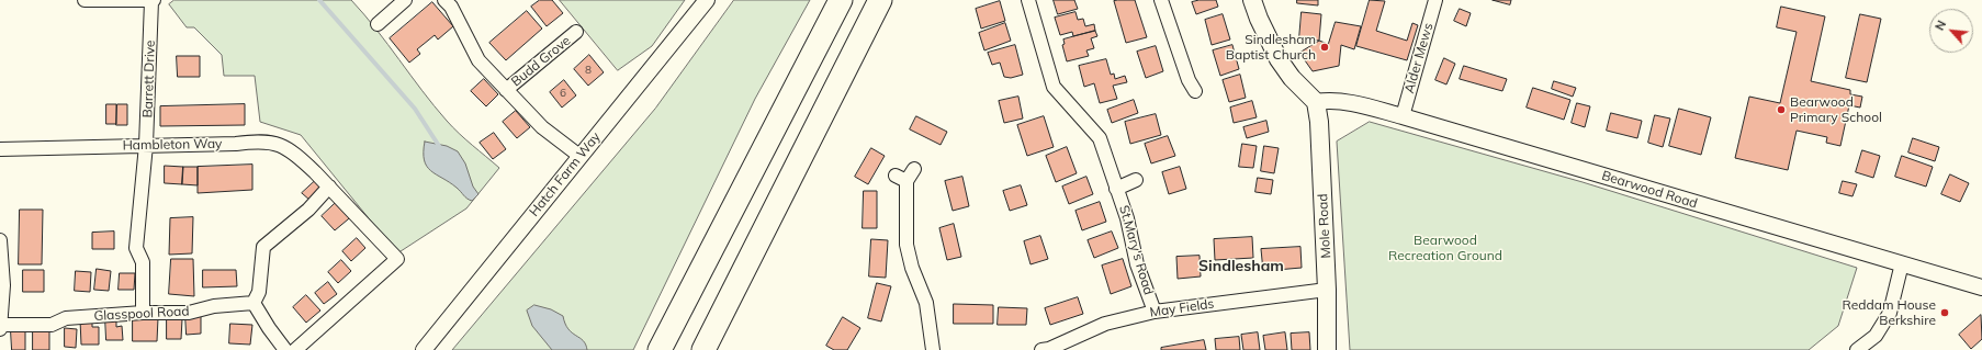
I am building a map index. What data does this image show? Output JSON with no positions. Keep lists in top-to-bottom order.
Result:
{
  "streets": {
    "main road": ["Mole Road"],
    "street": [
      "Alder Mews",
      "Budd Grove",
      "Barrett Drive",
      "Hambleton Way",
      "Hatch Farm Way",
      "Bearwood Road",
      "St.Mary's Road",
      "May Fields",
      "Glasspool Road"
    ]
  },
  "crossings": [
    ["Alder Mews", "Bearwood Road"],
    ["Budd Grove", "Hatch Farm Way"],
    ["Barrett Drive", "Hambleton Way"],
    ["Barrett Drive", "Glasspool Road"],
    ["Bearwood Road", "Mole Road"],
    ["Mole Road", "May Fields"],
    ["St.Mary's Road", "May Fields"]
  ],
  "districts": ["Sindlesham"],
  "parks": ["Bearwood Recreation Ground"],
  "places": ["Sindlesham Baptist Church", "Bearwood Primary School", "Reddam House Berkshire"],
  "house_numbers": ["8", "6"],
  "north": "top left"
}
